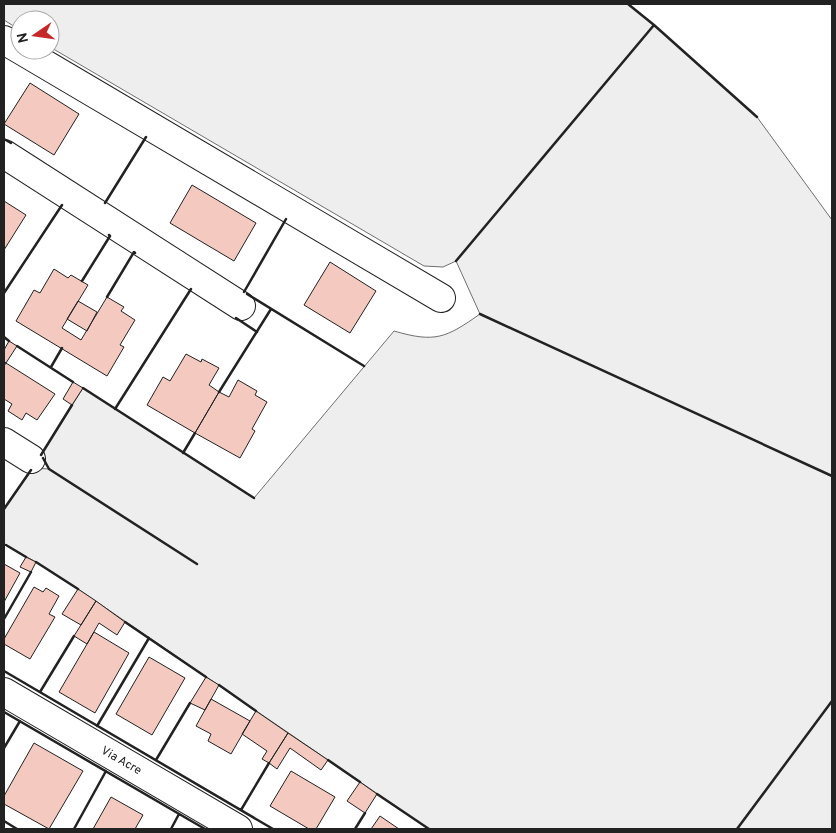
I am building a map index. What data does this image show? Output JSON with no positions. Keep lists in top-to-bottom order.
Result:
{
  "streets": {
    "street": ["Via Acre"]
  },
  "north": "left"
}
